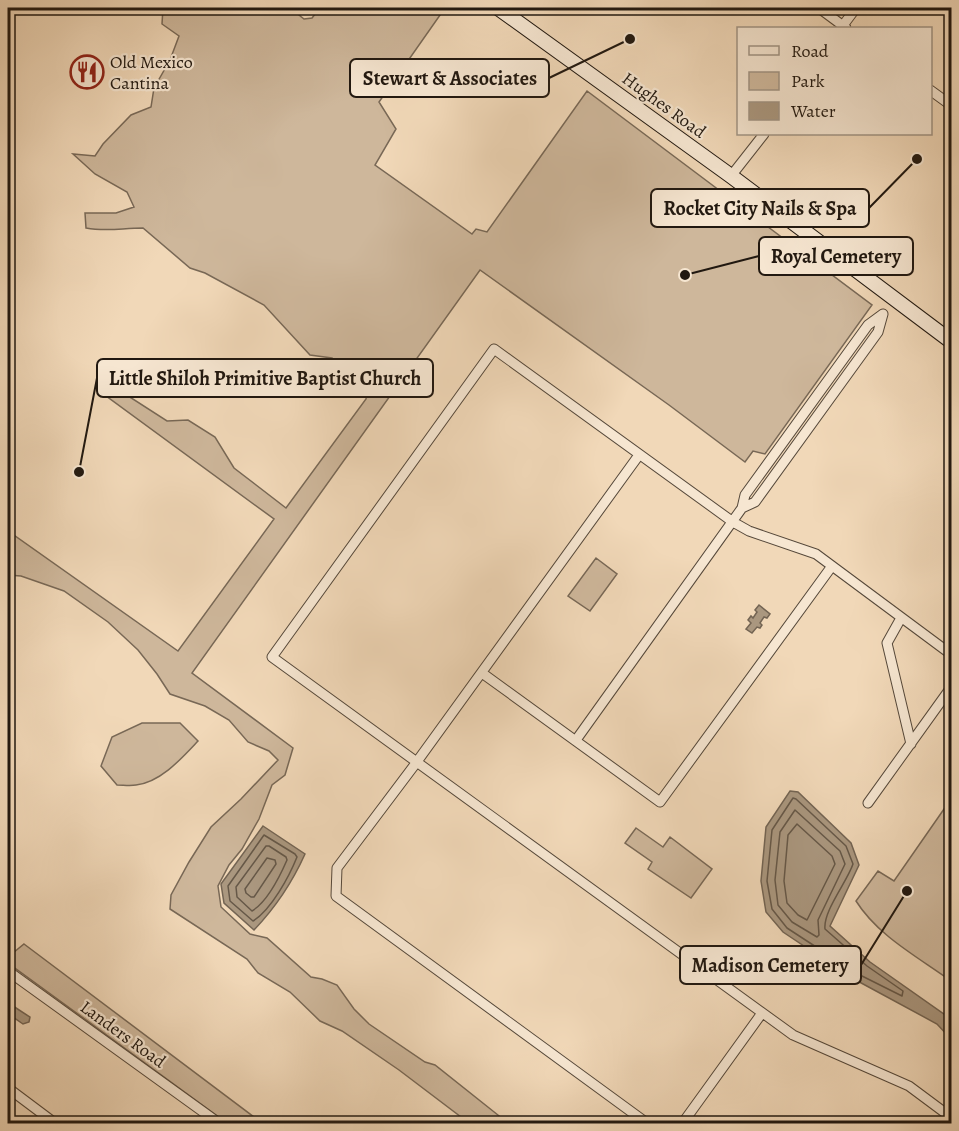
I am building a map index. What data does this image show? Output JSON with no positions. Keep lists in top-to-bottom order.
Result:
{
  "streets": {
    "main road": ["Hughes Road"],
    "street": ["Landers Road"]
  },
  "places": {
    "other": [
      "Stewart & Associates",
      "Rocket City Nails & Spa",
      "Royal Cemetery",
      "Little Shiloh Primitive Baptist Church",
      "Madison Cemetery"
    ],
    "restaurant": ["Old Mexico Cantina"]
  },
  "legend": ["Road", "Park", "Water"]
}
